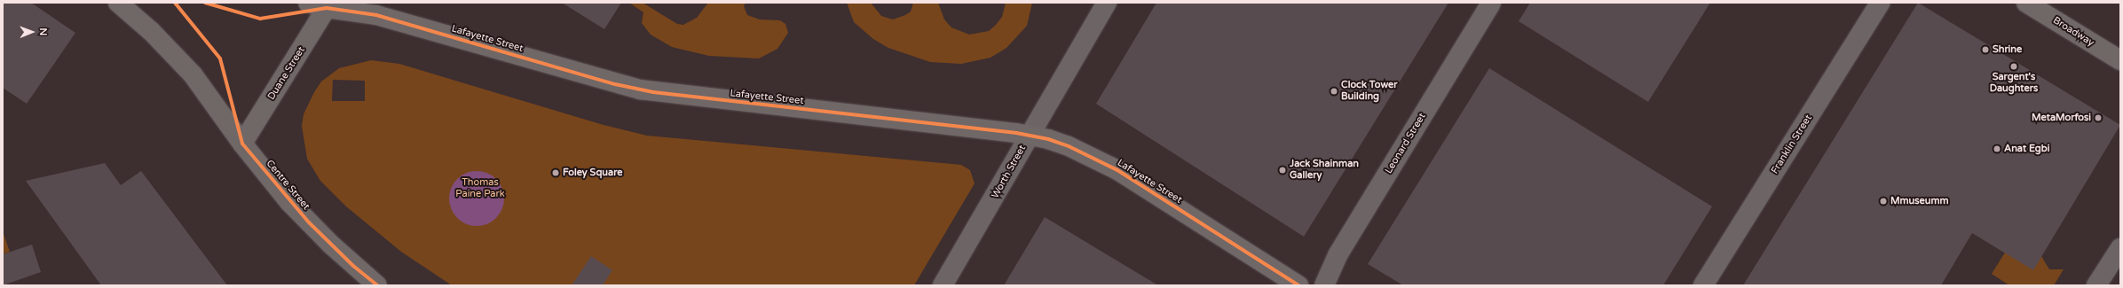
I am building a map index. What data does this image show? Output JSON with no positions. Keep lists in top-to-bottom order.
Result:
{
  "streets": {
    "main road": [
      "Broadway",
      "Lafayette Street",
      "Duane Street",
      "Centre Street"
    ],
    "street": ["Leonard Street", "Franklin Street", "Worth Street"]
  },
  "crossings": [
    ["Lafayette Street", "Duane Street"],
    ["Lafayette Street", "Worth Street"],
    ["Duane Street", "Centre Street"]
  ],
  "parks": ["Thomas Paine Park"],
  "places": [
    "Shrine",
    "Sargent's Daughters",
    "Clock Tower Building",
    "MetaMorfosi",
    "Anat Egbi",
    "Jack Shainman Gallery",
    "Foley Square",
    "Mmuseumm"
  ],
  "north": "right"
}
